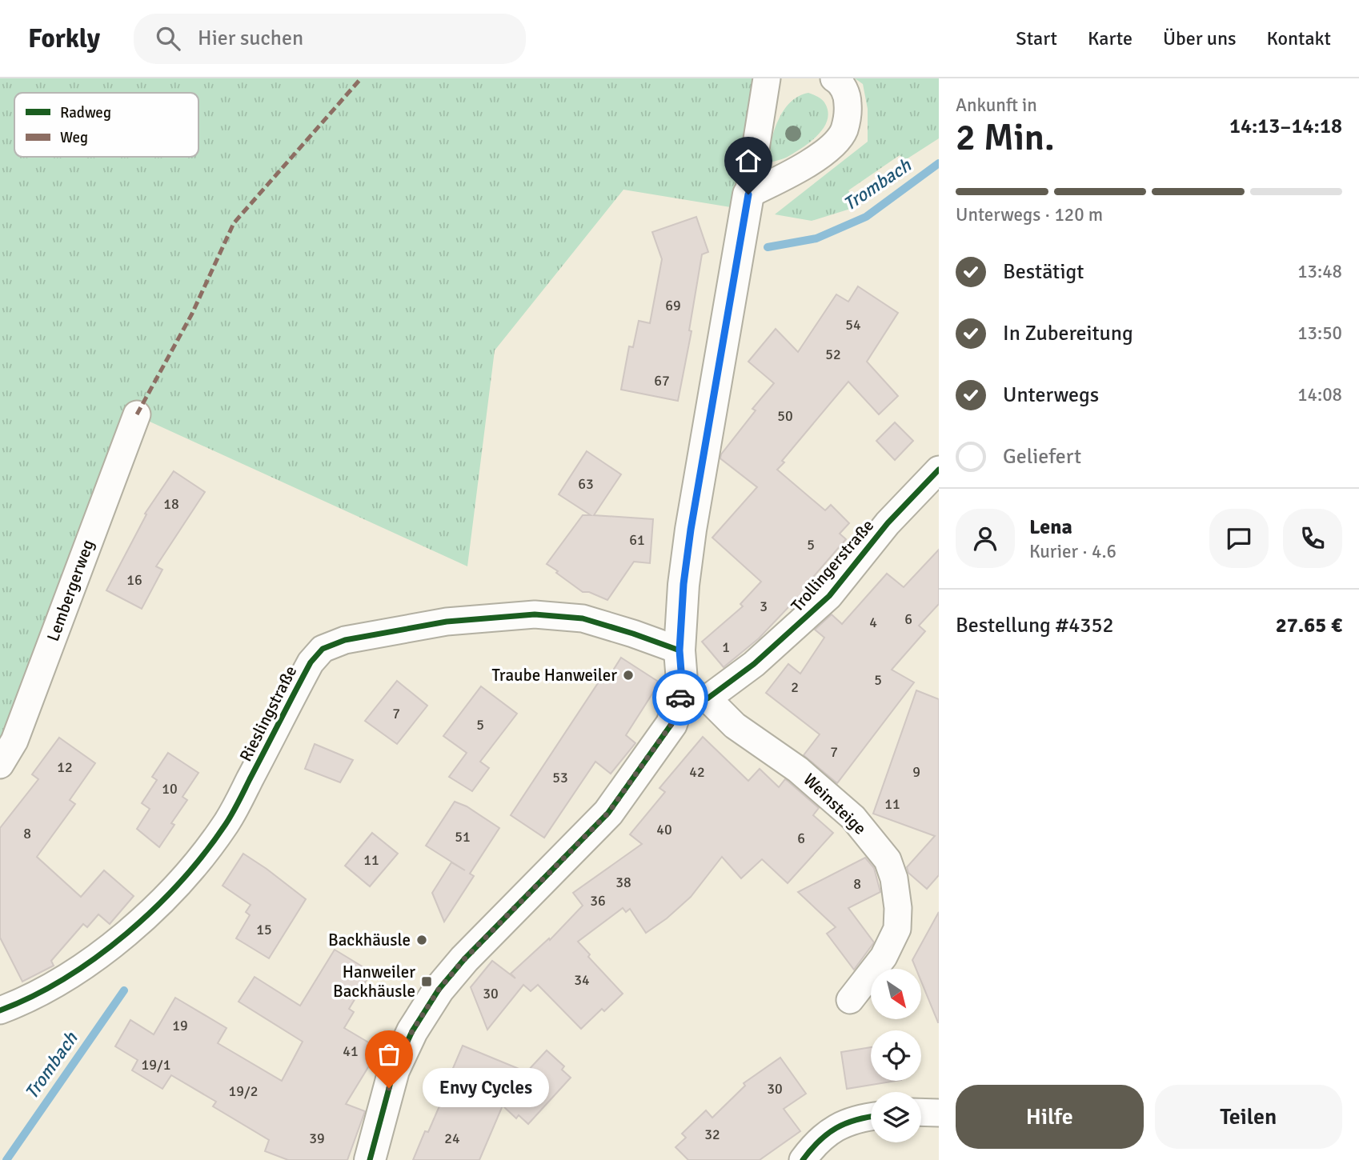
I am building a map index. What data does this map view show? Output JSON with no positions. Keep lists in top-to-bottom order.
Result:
{
  "streets": {
    "street": [
      "Trollingerstraße",
      "Lembergerweg",
      "Rieslingstraße",
      "Weinsteige"
    ]
  },
  "crossings": [
    ["Trollingerstraße", "Weinsteige"]
  ],
  "water": ["Trombach"],
  "places": {
    "other": ["Traube Hanweiler", "Backhäusle", "Envy Cycles"],
    "transit": ["Hanweiler Backhäusle"]
  },
  "house_numbers": [
    "69",
    "54",
    "52",
    "67",
    "50",
    "63",
    "18",
    "61",
    "5",
    "16",
    "3",
    "6",
    "4",
    "1",
    "5",
    "2",
    "7",
    "5",
    "7",
    "12",
    "42",
    "9",
    "53",
    "10",
    "11",
    "40",
    "8",
    "51",
    "6",
    "11",
    "38",
    "8",
    "36",
    "15",
    "34",
    "30",
    "19",
    "41",
    "19/1",
    "30",
    "19/2",
    "32",
    "39",
    "24"
  ],
  "legend": ["Radweg", "Weg"],
  "north": "bottom right",
  "page": {
    "header": "Forkly",
    "search": "Hier suchen",
    "nav": [
      "Start",
      "Karte",
      "Über uns",
      "Kontakt"
    ],
    "heading": ["2 Min.", "Ankunft in", "14:13–14:18"],
    "panel": [
      "Lena",
      "Kurier · 4.6",
      "Bestellung #4352",
      "27.65 €"
    ],
    "bar": "Unterwegs · 120 m",
    "list": [
      ["Bestätigt", "13:48"],
      ["In Zubereitung", "13:50"],
      ["Unterwegs", "14:08"],
      "Geliefert"
    ],
    "bubble": "Envy Cycles",
    "buttons": ["Hilfe", "Teilen"]
  }
}
